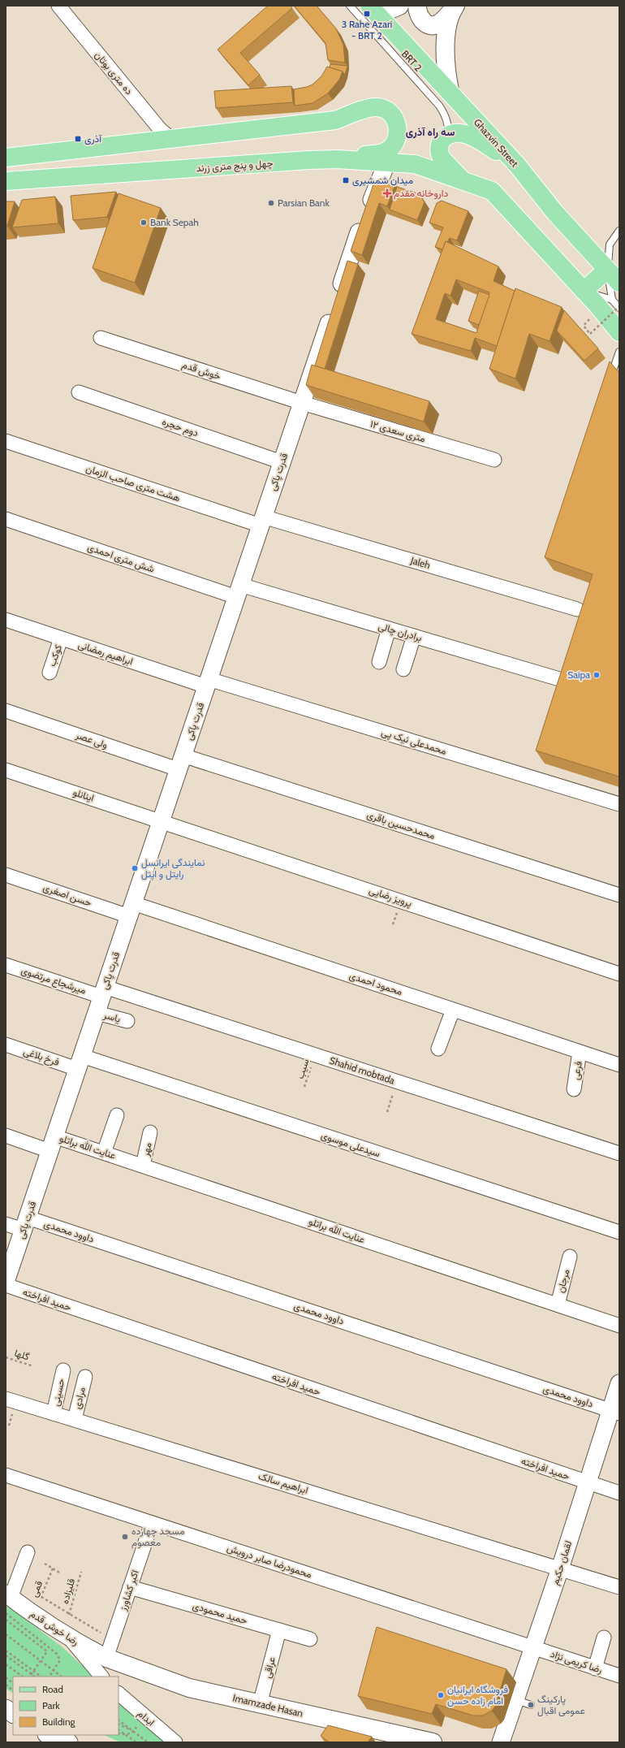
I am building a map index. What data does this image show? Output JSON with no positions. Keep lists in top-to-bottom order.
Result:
{
  "streets": {
    "main road": ["Ghazvin Street", "چهل و پنج متری زرند", "Imamzade Hasan"],
    "street": [
      "ده متری بوتان",
      "خوش قدم",
      "دوم حجره",
      "۱۲ متری سعدی",
      "قدرت پاکی",
      "هشت متری صاحب الزمان",
      "شش متری احمدی",
      "Jaleh",
      "برادران چالی",
      "ابراهیم رمضانی",
      "کوکب",
      "ولی عصر",
      "محمدعلی نیک پی",
      "اینانلو",
      "محمدحسین باقری",
      "حسن اصغری",
      "پرویز رضایی",
      "میرشجاع مرتضوی",
      "محمود احمدی",
      "یاسر",
      "فرخ بلاغی",
      "Shahid mobtada",
      "فرعی",
      "سیدعلی موسوی",
      "عنایت الله براتلو",
      "مهر",
      "داوود محمدی",
      "مرجان",
      "حمید افراخته",
      "حسینی",
      "مرادی",
      "ابراهیم سالک",
      "محمودرضا صابر درویش",
      "لقمان حکیم",
      "اکبر کشاورز",
      "حمید محمودی",
      "رضا خوش قدم",
      "رضا کریمی نژاد",
      "عراقی",
      "ابدام"
    ],
    "lane": ["BRT 2"],
    "path": [
      "سیب",
      "گلها",
      "قمی",
      "قلیزاده"
    ]
  },
  "crossings": [
    ["چهل و پنج متری زرند", "قدرت پاکی"],
    ["خوش قدم", "۱۲ متری سعدی"],
    ["خوش قدم", "قدرت پاکی"],
    ["دوم حجره", "قدرت پاکی"],
    ["۱۲ متری سعدی", "قدرت پاکی"],
    ["قدرت پاکی", "هشت متری صاحب الزمان"],
    ["قدرت پاکی", "شش متری احمدی"],
    ["قدرت پاکی", "Jaleh"],
    ["قدرت پاکی", "برادران چالی"],
    ["قدرت پاکی", "ابراهیم رمضانی"],
    ["قدرت پاکی", "ولی عصر"],
    ["قدرت پاکی", "محمدعلی نیک پی"],
    ["قدرت پاکی", "اینانلو"],
    ["قدرت پاکی", "محمدحسین باقری"],
    ["قدرت پاکی", "حسن اصغری"],
    ["قدرت پاکی", "پرویز رضایی"],
    ["قدرت پاکی", "میرشجاع مرتضوی"],
    ["قدرت پاکی", "محمود احمدی"],
    ["قدرت پاکی", "یاسر"],
    ["قدرت پاکی", "فرخ بلاغی"],
    ["قدرت پاکی", "Shahid mobtada"],
    ["قدرت پاکی", "سیدعلی موسوی"],
    ["قدرت پاکی", "عنایت الله براتلو"],
    ["قدرت پاکی", "داوود محمدی"],
    ["هشت متری صاحب الزمان", "Jaleh"],
    ["شش متری احمدی", "برادران چالی"],
    ["ابراهیم رمضانی", "کوکب"],
    ["ابراهیم رمضانی", "محمدعلی نیک پی"],
    ["ولی عصر", "محمدحسین باقری"],
    ["اینانلو", "پرویز رضایی"],
    ["حسن اصغری", "محمود احمدی"],
    ["میرشجاع مرتضوی", "Shahid mobtada"],
    ["محمود احمدی", "فرعی"],
    ["فرخ بلاغی", "سیدعلی موسوی"],
    ["سیب", "Shahid mobtada"],
    ["عنایت الله براتلو", "مهر"],
    ["عنایت الله براتلو", "مرجان"],
    ["داوود محمدی", "لقمان حکیم"],
    ["حمید افراخته", "لقمان حکیم"],
    ["حسینی", "ابراهیم سالک"],
    ["مرادی", "ابراهیم سالک"],
    ["ابراهیم سالک", "لقمان حکیم"],
    ["محمودرضا صابر درویش", "لقمان حکیم"],
    ["محمودرضا صابر درویش", "اکبر کشاورز"],
    ["محمودرضا صابر درویش", "رضا کریمی نژاد"],
    ["لقمان حکیم", "رضا کریمی نژاد"],
    ["قمی", "رضا خوش قدم"],
    ["اکبر کشاورز", "حمید محمودی"],
    ["اکبر کشاورز", "رضا خوش قدم"],
    ["اکبر کشاورز", "Imamzade Hasan"],
    ["حمید محمودی", "عراقی"],
    ["رضا خوش قدم", "Imamzade Hasan"],
    ["عراقی", "Imamzade Hasan"]
  ],
  "districts": ["سه راه آذری"],
  "places": {
    "transit": ["3 Rahe Azari - BRT 2", "آذری", "میدان شمشیری"],
    "health": ["داروخانه مقدم"],
    "other": [
      "Parsian Bank",
      "Bank Sepah",
      "Saipa",
      "نمایندگی ایرانسل رایتل و اپتل",
      "مسجد چهارده معصوم",
      "فروشگاه ایرانیان امام زاده حسن",
      "پارکینگ عمومی اقبال"
    ]
  },
  "legend": ["Road", "Park", "Building"]
}
